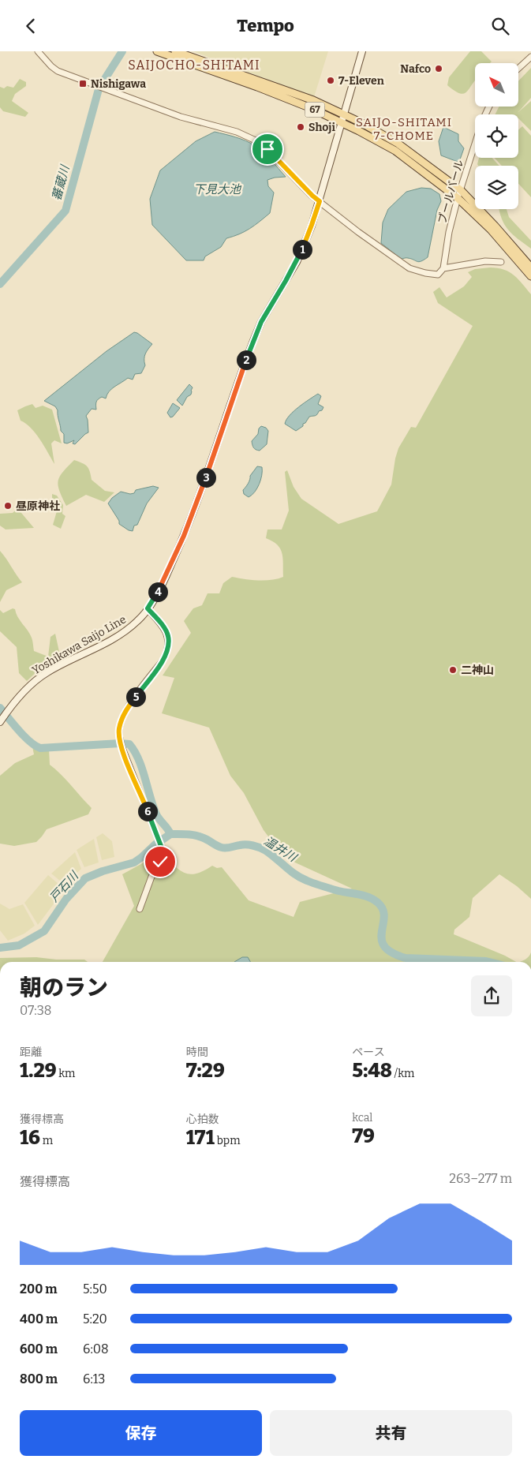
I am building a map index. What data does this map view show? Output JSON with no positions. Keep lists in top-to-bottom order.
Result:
{
  "streets": {
    "main road": ["67", "Yoshikawa Saijo Line"],
    "street": ["ブールバール"]
  },
  "crossings": [
    ["67", "ブールバール"],
    ["67", "Yoshikawa Saijo Line"]
  ],
  "districts": ["SAIJOCHO-SHITAMI", "SAIJO-SHITAMI 7-CHOME"],
  "water": [
    "蕃蔵川",
    "下見大池",
    "温井川",
    "戸石川"
  ],
  "places": {
    "other": [
      "Nafco",
      "7-Eleven",
      "Shoji",
      "昼原神社",
      "二神山"
    ],
    "transit": ["Nishigawa"]
  },
  "north": "top left",
  "page": {
    "header": "Tempo",
    "pins": [
      "1",
      "2",
      "3",
      "4",
      "5",
      "6"
    ],
    "heading": ["朝のラン", "07:38"],
    "stats": [
      ["距離", "1.29 km"],
      ["時間", "7:29"],
      ["ペース", "5:48 /km"],
      ["獲得標高", "16 m"],
      ["心拍数", "171 bpm"],
      ["kcal", "79"]
    ],
    "chart": ["獲得標高", "263–277 m"],
    "list": [
      {
        "name": "200 m",
        "note": "5:50"
      },
      {
        "name": "400 m",
        "note": "5:20"
      },
      {
        "name": "600 m",
        "note": "6:08"
      },
      {
        "name": "800 m",
        "note": "6:13"
      }
    ],
    "buttons": ["保存", "共有"]
  }
}
